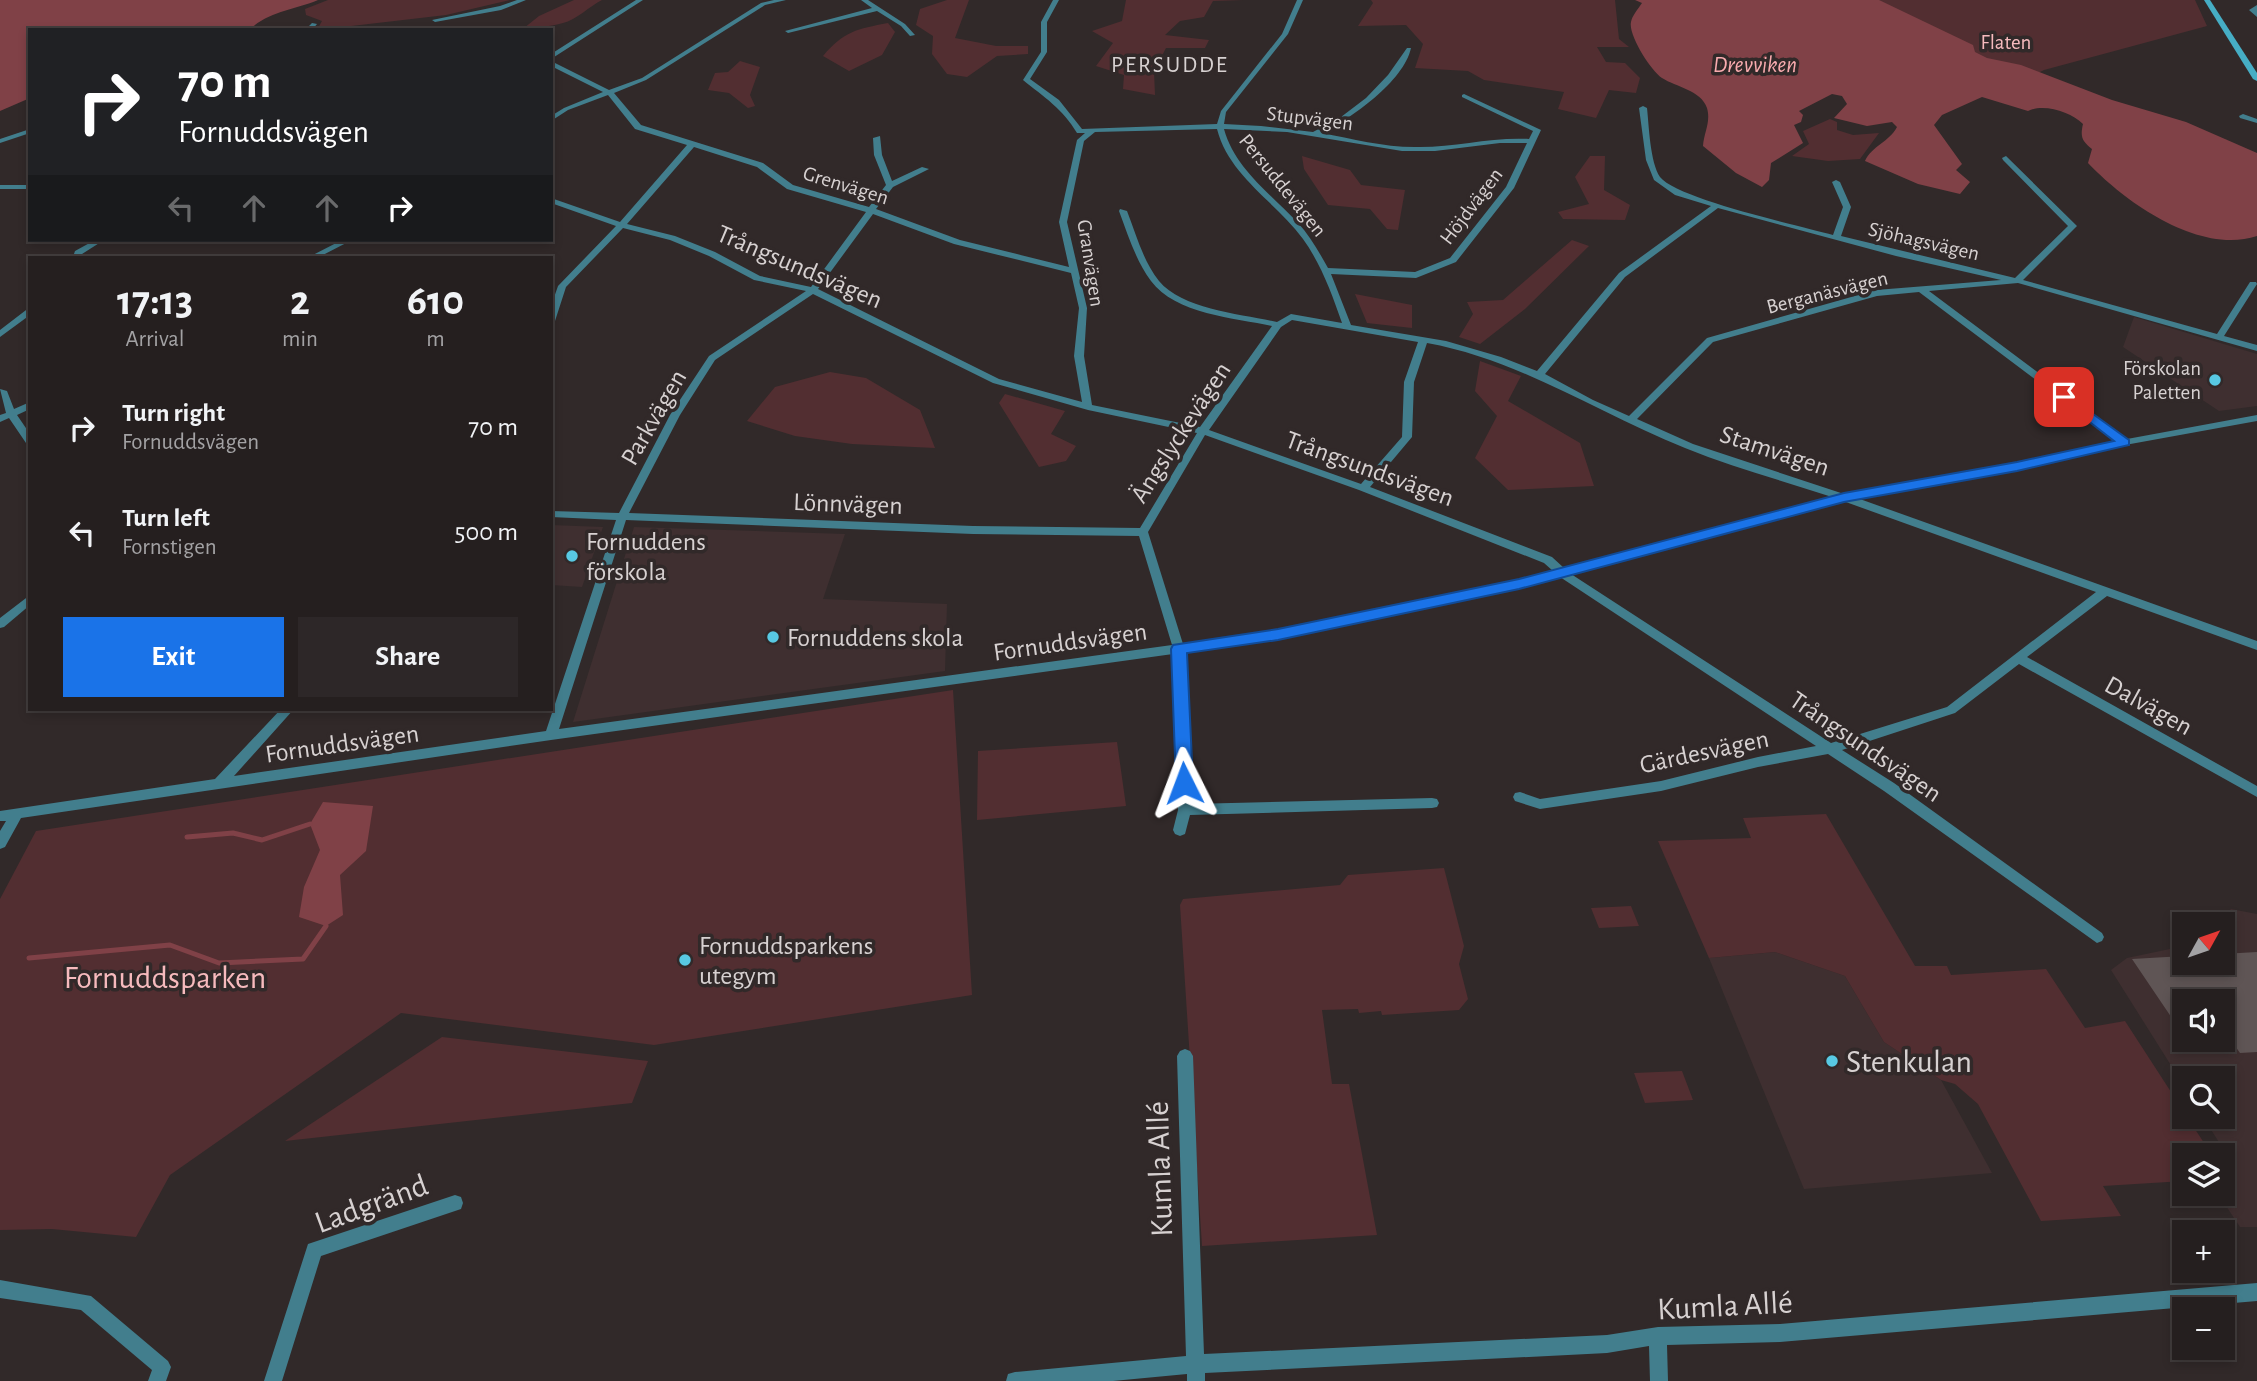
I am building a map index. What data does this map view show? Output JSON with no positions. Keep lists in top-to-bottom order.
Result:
{
  "streets": {
    "street": [
      "Stupvägen",
      "Grenvägen",
      "Persuddevägen",
      "Höjdvägen",
      "Sjöhagsvägen",
      "Granvägen",
      "Trångsundsvägen",
      "Berganäsvägen",
      "Parkvägen",
      "Ängslyckevägen",
      "Stamvägen",
      "Lönnvägen",
      "Fornuddsvägen",
      "Dalvägen",
      "Gärdesvägen",
      "Kumla Allé",
      "Ladgränd"
    ]
  },
  "crossings": [
    ["Stupvägen", "Persuddevägen"],
    ["Stupvägen", "Höjdvägen"],
    ["Stupvägen", "Granvägen"],
    ["Grenvägen", "Granvägen"],
    ["Grenvägen", "Parkvägen"],
    ["Persuddevägen", "Höjdvägen"],
    ["Persuddevägen", "Stamvägen"],
    ["Sjöhagsvägen", "Berganäsvägen"],
    ["Granvägen", "Trångsundsvägen"],
    ["Trångsundsvägen", "Parkvägen"],
    ["Trångsundsvägen", "Ängslyckevägen"],
    ["Trångsundsvägen", "Fornuddsvägen"],
    ["Trångsundsvägen", "Gärdesvägen"],
    ["Berganäsvägen", "Stamvägen"],
    ["Parkvägen", "Lönnvägen"],
    ["Parkvägen", "Fornuddsvägen"],
    ["Ängslyckevägen", "Stamvägen"],
    ["Ängslyckevägen", "Lönnvägen"],
    ["Ängslyckevägen", "Fornuddsvägen"],
    ["Stamvägen", "Fornuddsvägen"],
    ["Stamvägen", "Gärdesvägen"],
    ["Dalvägen", "Gärdesvägen"]
  ],
  "districts": ["PERSUDDE"],
  "water": ["Drevviken"],
  "parks": ["Flaten", "Fornuddsparken"],
  "places": [
    "Förskolan Paletten",
    "Fornuddens förskola",
    "Fornuddens skola",
    "Fornuddsparkens utegym",
    "Stenkulan"
  ],
  "north": "top right",
  "page": {
    "turn": ["70 m", "Fornuddsvägen"],
    "eta": [
      "17:13",
      "Arrival",
      "2",
      "min",
      "610",
      "m"
    ],
    "list": [
      {
        "name": "Turn right",
        "note": "Fornuddsvägen",
        "value": "70 m"
      },
      {
        "name": "Turn left",
        "note": "Fornstigen",
        "value": "500 m"
      }
    ],
    "buttons": ["Exit", "Share"],
    "map_buttons": ["+", "−"]
  }
}
